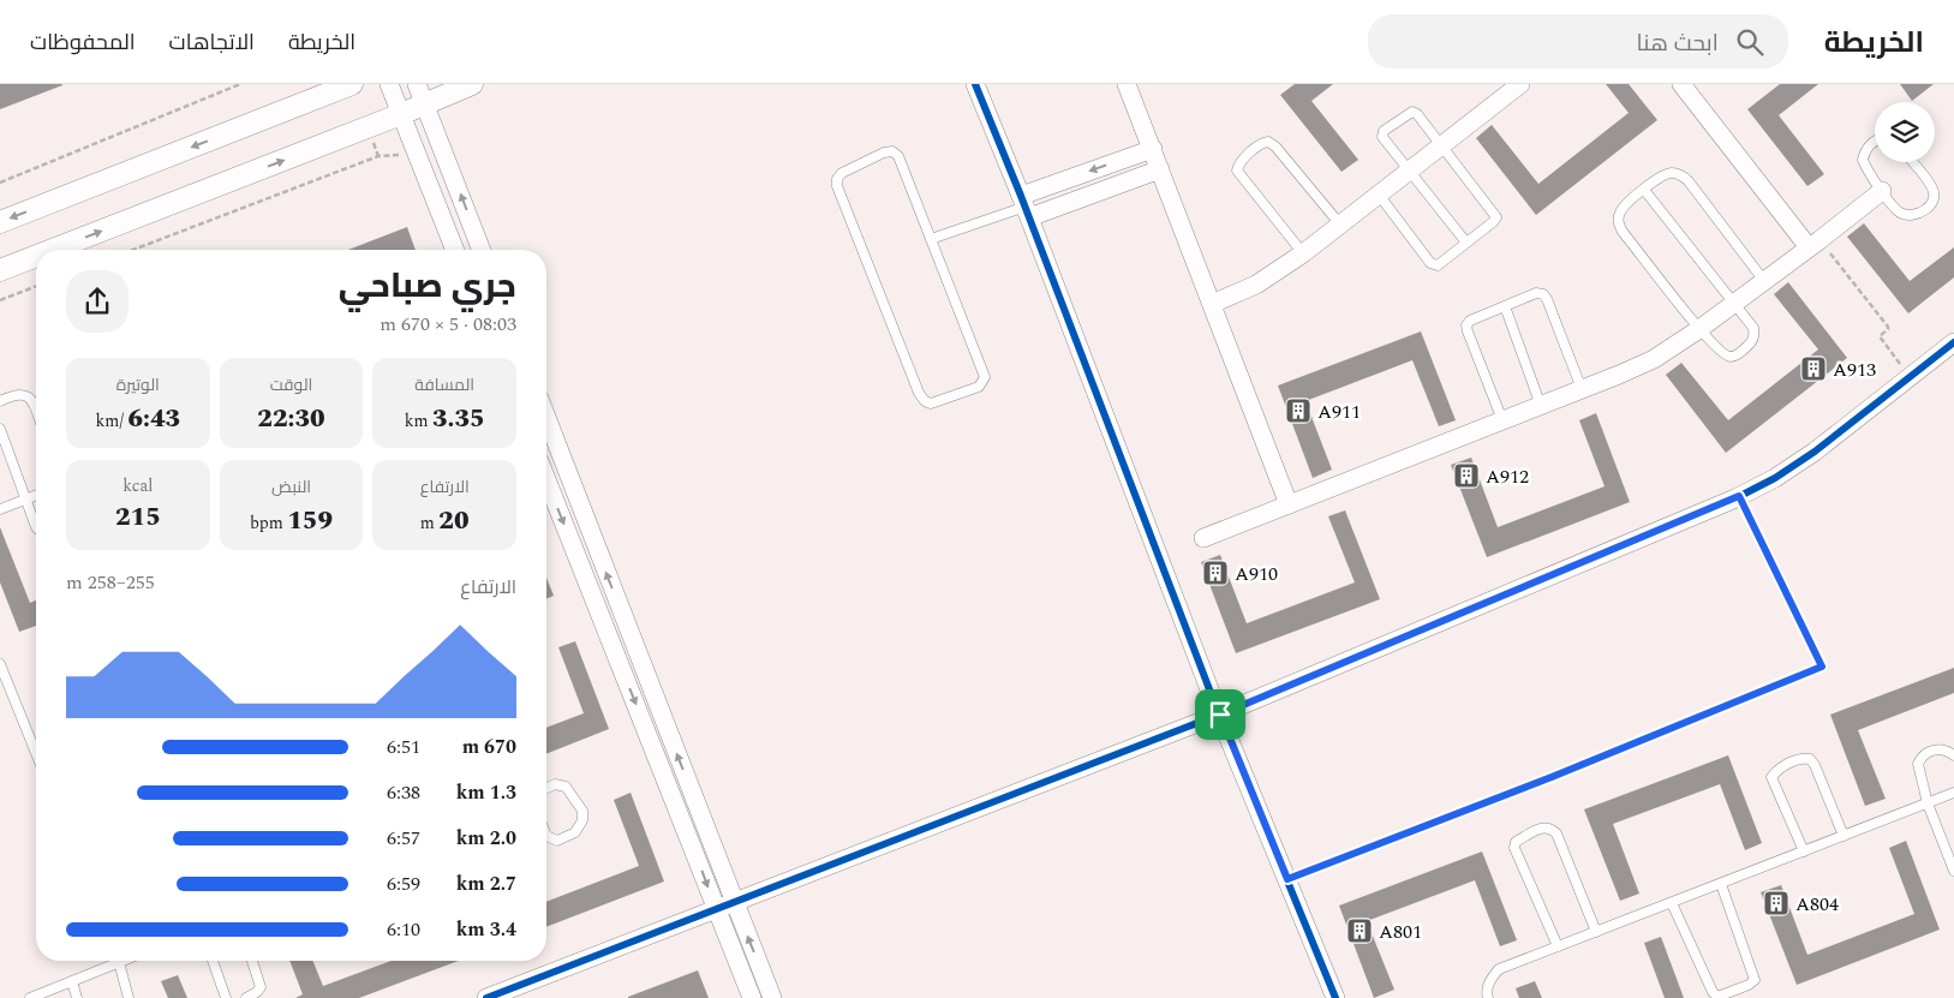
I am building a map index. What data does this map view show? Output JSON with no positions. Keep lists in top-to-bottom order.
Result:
{
  "places": {
    "building": [
      "A913",
      "A911",
      "A912",
      "A910",
      "A804",
      "A801"
    ]
  },
  "page": {
    "header": "الخريطة",
    "search": "ابحث هنا",
    "nav": ["الخريطة", "الاتجاهات", "المحفوظات"],
    "heading": ["جري صباحي", "08:03 · 5 × 670 m"],
    "stats": [
      ["المسافة", "3.35 km"],
      ["الوقت", "22:30"],
      ["الوتيرة", "6:43 /km"],
      ["الارتفاع", "20 m"],
      ["النبض", "159 bpm"],
      ["kcal", "215"]
    ],
    "chart": ["الارتفاع", "255–258 m"],
    "list": [
      {
        "name": "670 m",
        "note": "6:51"
      },
      {
        "name": "1.3 km",
        "note": "6:38"
      },
      {
        "name": "2.0 km",
        "note": "6:57"
      },
      {
        "name": "2.7 km",
        "note": "6:59"
      },
      {
        "name": "3.4 km",
        "note": "6:10"
      }
    ]
  }
}
